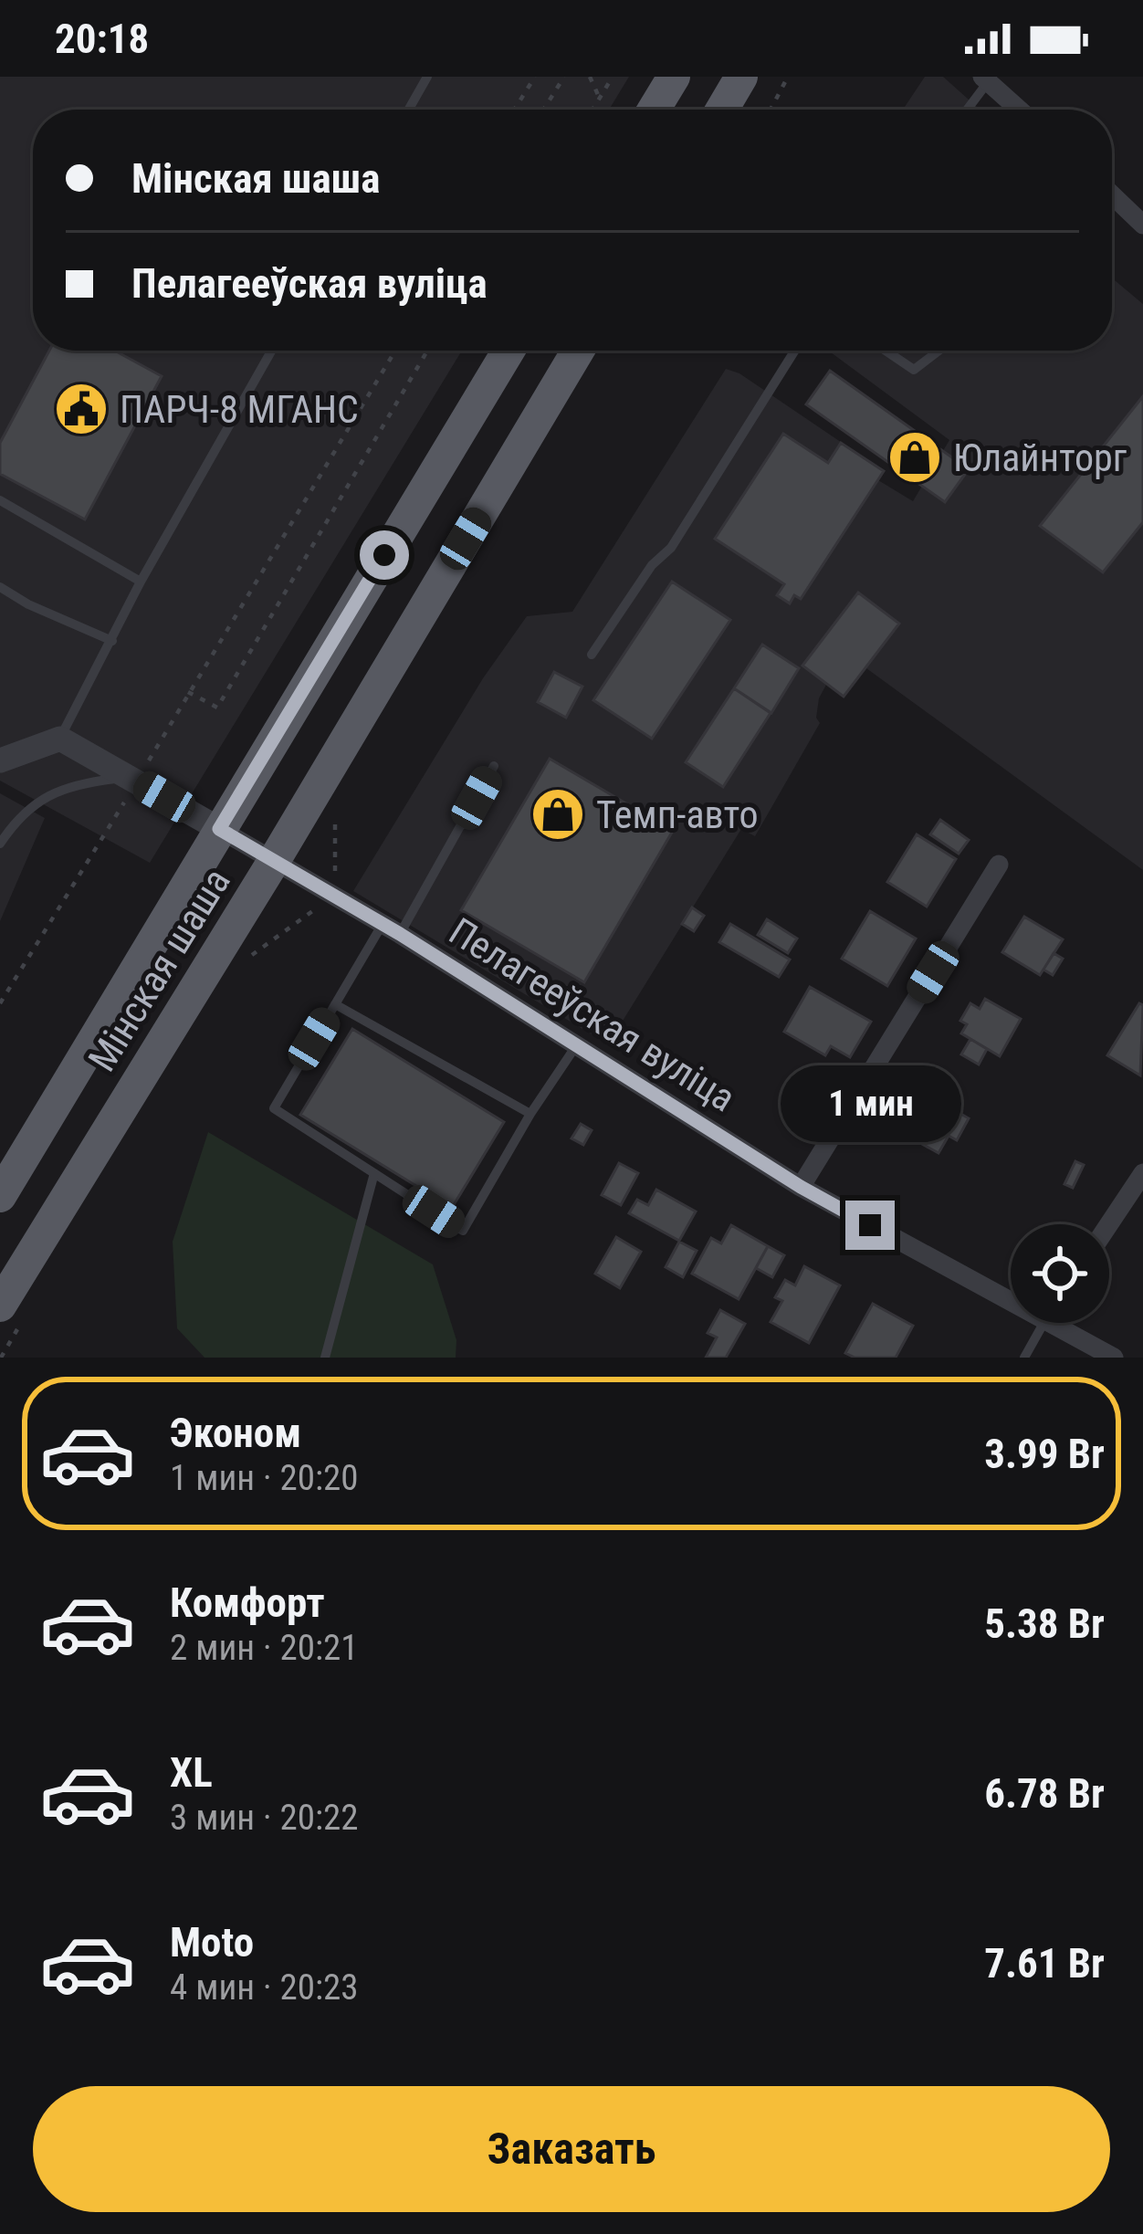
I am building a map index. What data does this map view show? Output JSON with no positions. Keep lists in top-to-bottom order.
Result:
{
  "streets": {
    "main road": ["Мінская шаша"],
    "street": ["Пелагееўская вуліца"]
  },
  "crossings": [
    ["Мінская шаша", "Пелагееўская вуліца"]
  ],
  "places": {
    "public building": ["ПАРЧ-8 МГАНС"],
    "shop": ["Юлайнторг", "Темп-авто"]
  },
  "page": {
    "status": "20:18",
    "banner": ["Мінская шаша", "Пелагееўская вуліца"],
    "bubble": "1 мин",
    "list": [
      {
        "name": "Эконом",
        "note": "1 мин · 20:20",
        "value": "3.99 Br"
      },
      {
        "name": "Комфорт",
        "note": "2 мин · 20:21",
        "value": "5.38 Br"
      },
      {
        "name": "XL",
        "note": "3 мин · 20:22",
        "value": "6.78 Br"
      },
      {
        "name": "Moto",
        "note": "4 мин · 20:23",
        "value": "7.61 Br"
      }
    ],
    "buttons": "Заказать"
  }
}
